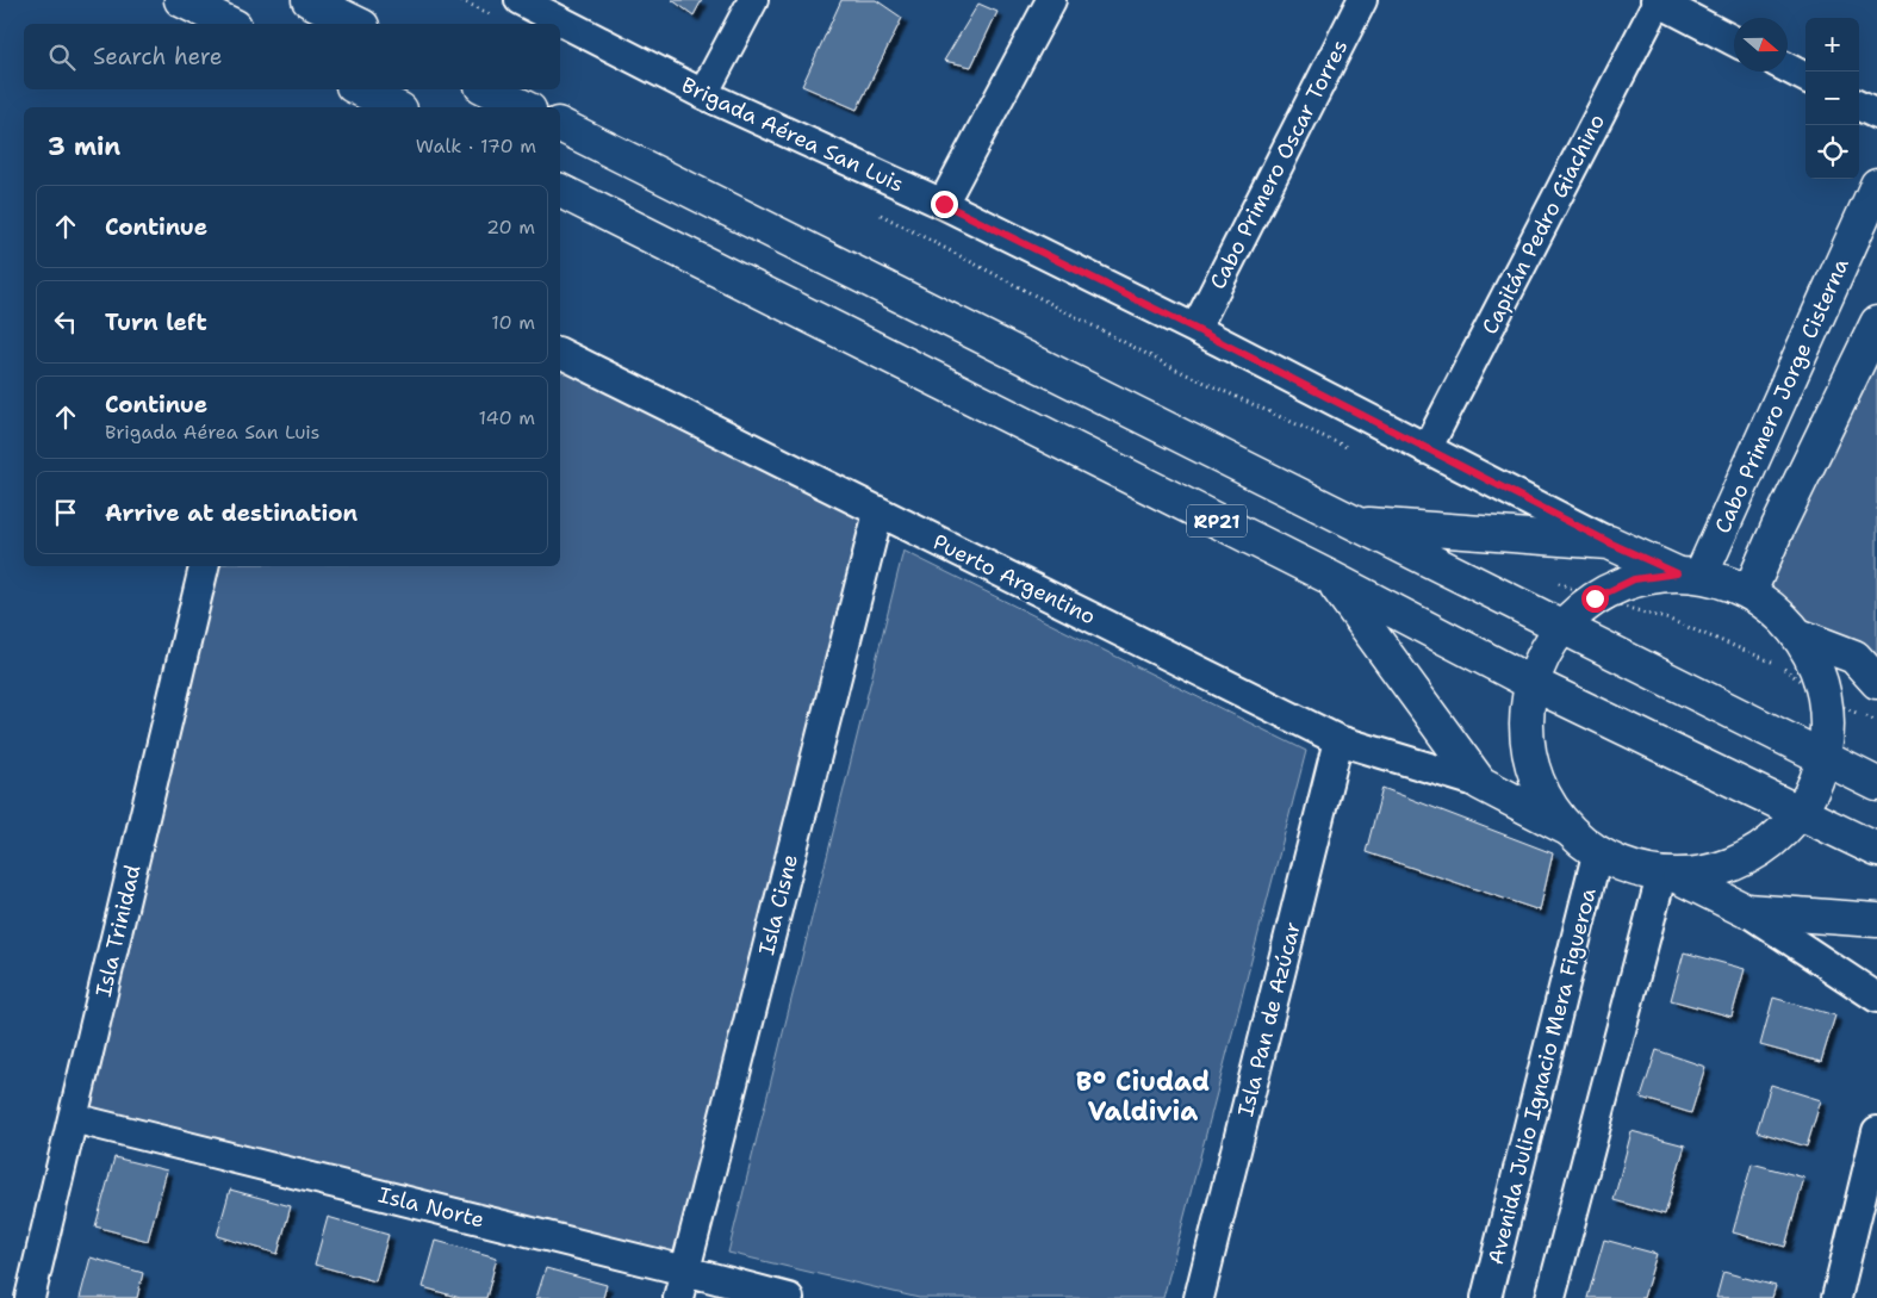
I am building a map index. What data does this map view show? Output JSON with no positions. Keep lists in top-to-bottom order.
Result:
{
  "streets": {
    "main road": ["Cabo Primero Jorge Cisterna", "RP21"],
    "street": [
      "Brigada Aérea San Luis",
      "Cabo Primero Oscar Torres",
      "Capitán Pedro Giachino",
      "Puerto Argentino",
      "Isla Cisne",
      "Isla Trinidad",
      "Isla Pan de Azúcar",
      "Avenida Julio Ignacio Mera Figueroa",
      "Isla Norte"
    ]
  },
  "crossings": [
    ["Brigada Aérea San Luis", "Cabo Primero Oscar Torres"],
    ["Brigada Aérea San Luis", "Capitán Pedro Giachino"],
    ["Puerto Argentino", "Isla Cisne"],
    ["Puerto Argentino", "Isla Pan de Azúcar"],
    ["Isla Cisne", "Isla Norte"],
    ["Isla Trinidad", "Isla Norte"]
  ],
  "districts": ["Bº Ciudad Valdivia"],
  "north": "right",
  "page": {
    "map_buttons": ["+", "−"],
    "search": "Search here",
    "heading": ["3 min", "Walk · 170 m"],
    "list": [
      ["Continue", "20 m"],
      ["Turn left", "10 m"],
      ["Continue", "Brigada Aérea San Luis", "140 m"],
      "Arrive at destination"
    ]
  }
}
